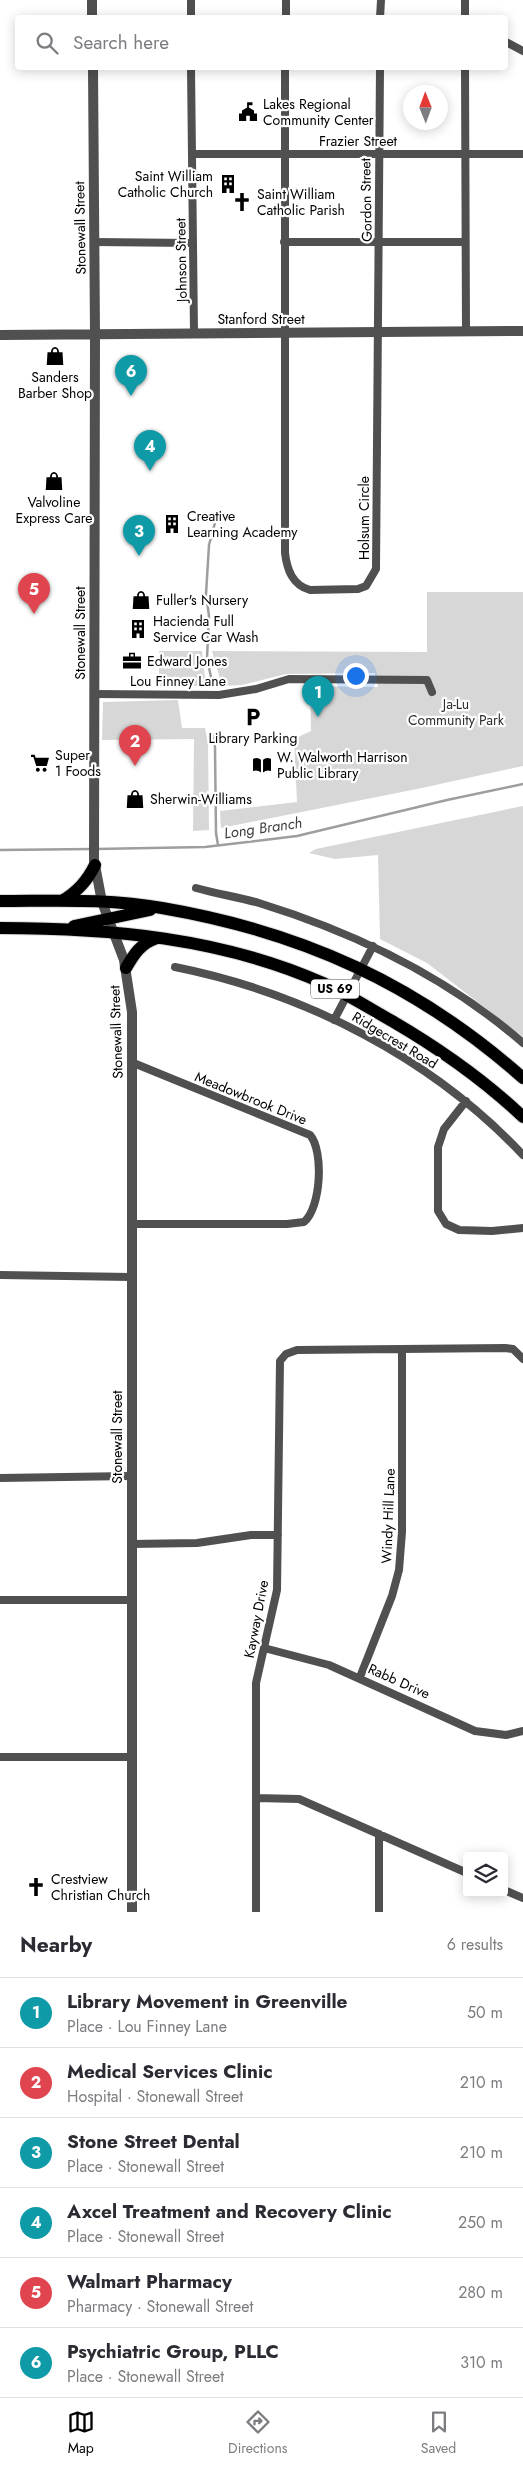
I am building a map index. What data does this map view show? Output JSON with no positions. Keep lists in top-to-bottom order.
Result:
{
  "streets": {
    "highway": ["US 69"],
    "street": [
      "Frazier Street",
      "Gordon Street",
      "Stonewall Street",
      "Johnson Street",
      "Stanford Street",
      "Holsum Circle",
      "Lou Finney Lane",
      "Ridgecrest Road",
      "Meadowbrook Drive",
      "Windy Hill Lane",
      "Kayway Drive",
      "Rabb Drive"
    ]
  },
  "crossings": [
    ["Frazier Street", "Gordon Street"],
    ["Frazier Street", "Johnson Street"],
    ["Frazier Street", "Holsum Circle"],
    ["Gordon Street", "Stanford Street"],
    ["Gordon Street", "Holsum Circle"],
    ["Stonewall Street", "Stanford Street"],
    ["Stonewall Street", "Lou Finney Lane"],
    ["Stonewall Street", "US 69"],
    ["Stonewall Street", "Meadowbrook Drive"],
    ["Johnson Street", "Stanford Street"],
    ["Stanford Street", "Holsum Circle"],
    ["Windy Hill Lane", "Kayway Drive"],
    ["Windy Hill Lane", "Rabb Drive"],
    ["Kayway Drive", "Rabb Drive"]
  ],
  "water": ["Long Branch"],
  "parks": ["Ja-Lu Community Park"],
  "places": {
    "public building": ["Lakes Regional Community Center"],
    "building": ["Saint William Catholic Church", "Creative Learning Academy", "Hacienda Full Service Car Wash"],
    "church": ["Saint William Catholic Parish", "Crestview Christian Church"],
    "shop": [
      "Sanders Barber Shop",
      "Valvoline Express Care",
      "Fuller's Nursery",
      "Sherwin-Williams"
    ],
    "office": ["Edward Jones"],
    "parking": ["Library Parking"],
    "supermarket": ["Super 1 Foods"],
    "library": ["W. Walworth Harrison Public Library"]
  },
  "north": "top",
  "page": {
    "search": "Search here",
    "pins": [
      "6",
      "4",
      "3",
      "5",
      "1",
      "2"
    ],
    "heading": ["Nearby", "6 results"],
    "list": [
      {
        "mark": "1",
        "name": "Library Movement in Greenville",
        "note": "Place · Lou Finney Lane",
        "value": "50 m"
      },
      {
        "mark": "2",
        "name": "Medical Services Clinic",
        "note": "Hospital · Stonewall Street",
        "value": "210 m"
      },
      {
        "mark": "3",
        "name": "Stone Street Dental",
        "note": "Place · Stonewall Street",
        "value": "210 m"
      },
      {
        "mark": "4",
        "name": "Axcel Treatment and Recovery Clinic",
        "note": "Place · Stonewall Street",
        "value": "250 m"
      },
      {
        "mark": "5",
        "name": "Walmart Pharmacy",
        "note": "Pharmacy · Stonewall Street",
        "value": "280 m"
      },
      {
        "mark": "6",
        "name": "Psychiatric Group, PLLC",
        "note": "Place · Stonewall Street",
        "value": "310 m"
      }
    ],
    "nav": ["Map", "Directions", "Saved"]
  }
}
